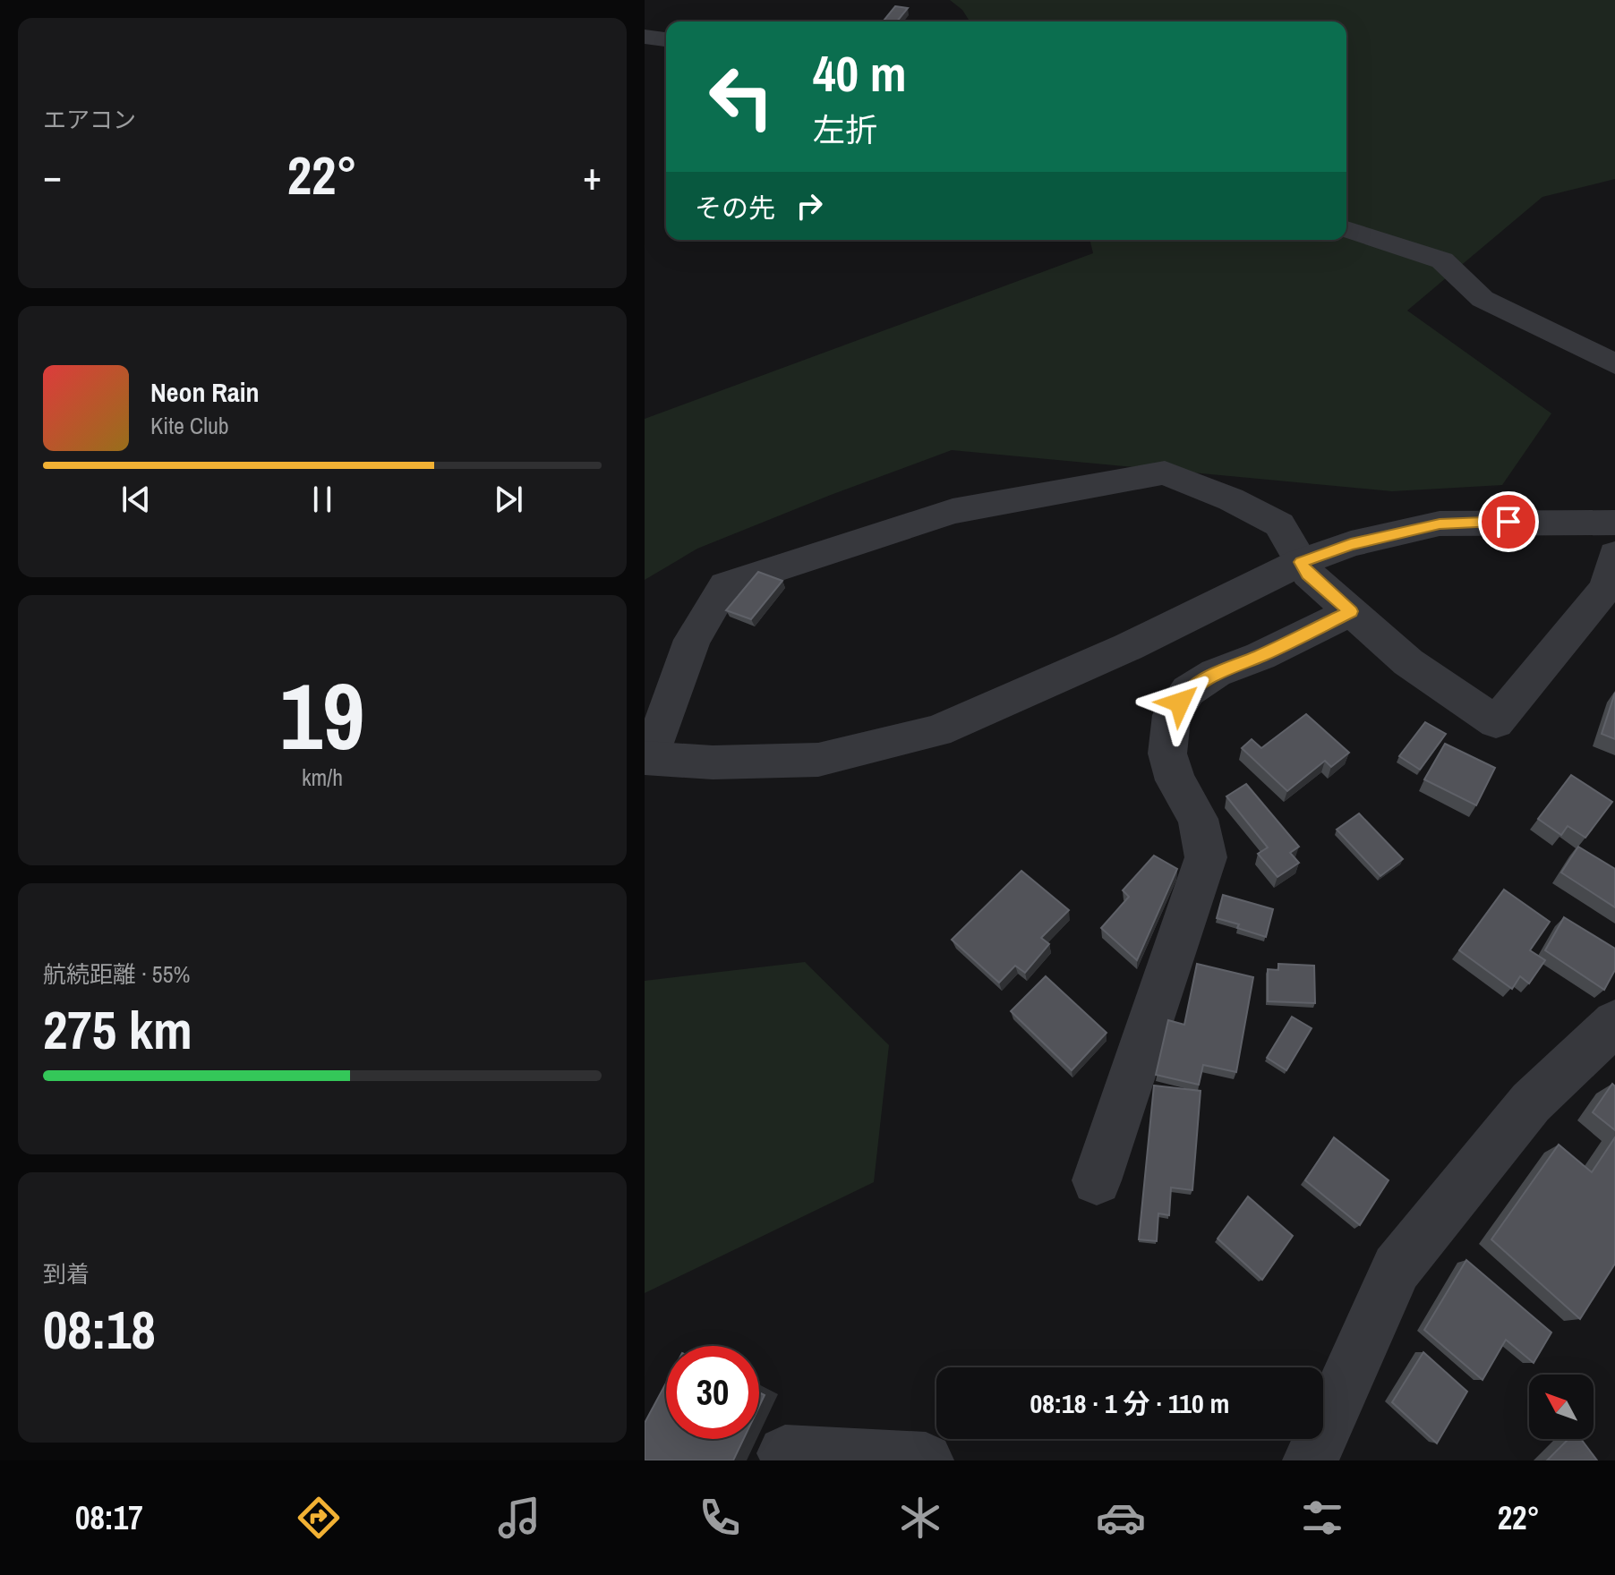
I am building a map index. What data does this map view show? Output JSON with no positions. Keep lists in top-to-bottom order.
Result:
{
  "north": "top left",
  "page": {
    "tile": [
      "エアコン",
      ["19", "km/h"],
      ["航続距離 · 55%", "275 km"],
      ["到着", "08:18"]
    ],
    "turn": ["40 m", "左折"],
    "heat": ["−", "22°", "+"],
    "then": "その先",
    "song": ["Neon Rain", "Kite Club"],
    "limit": "30",
    "trip": "08:18 · 1 分 · 110 m",
    "tabs": ["08:17", "22°"]
  }
}
